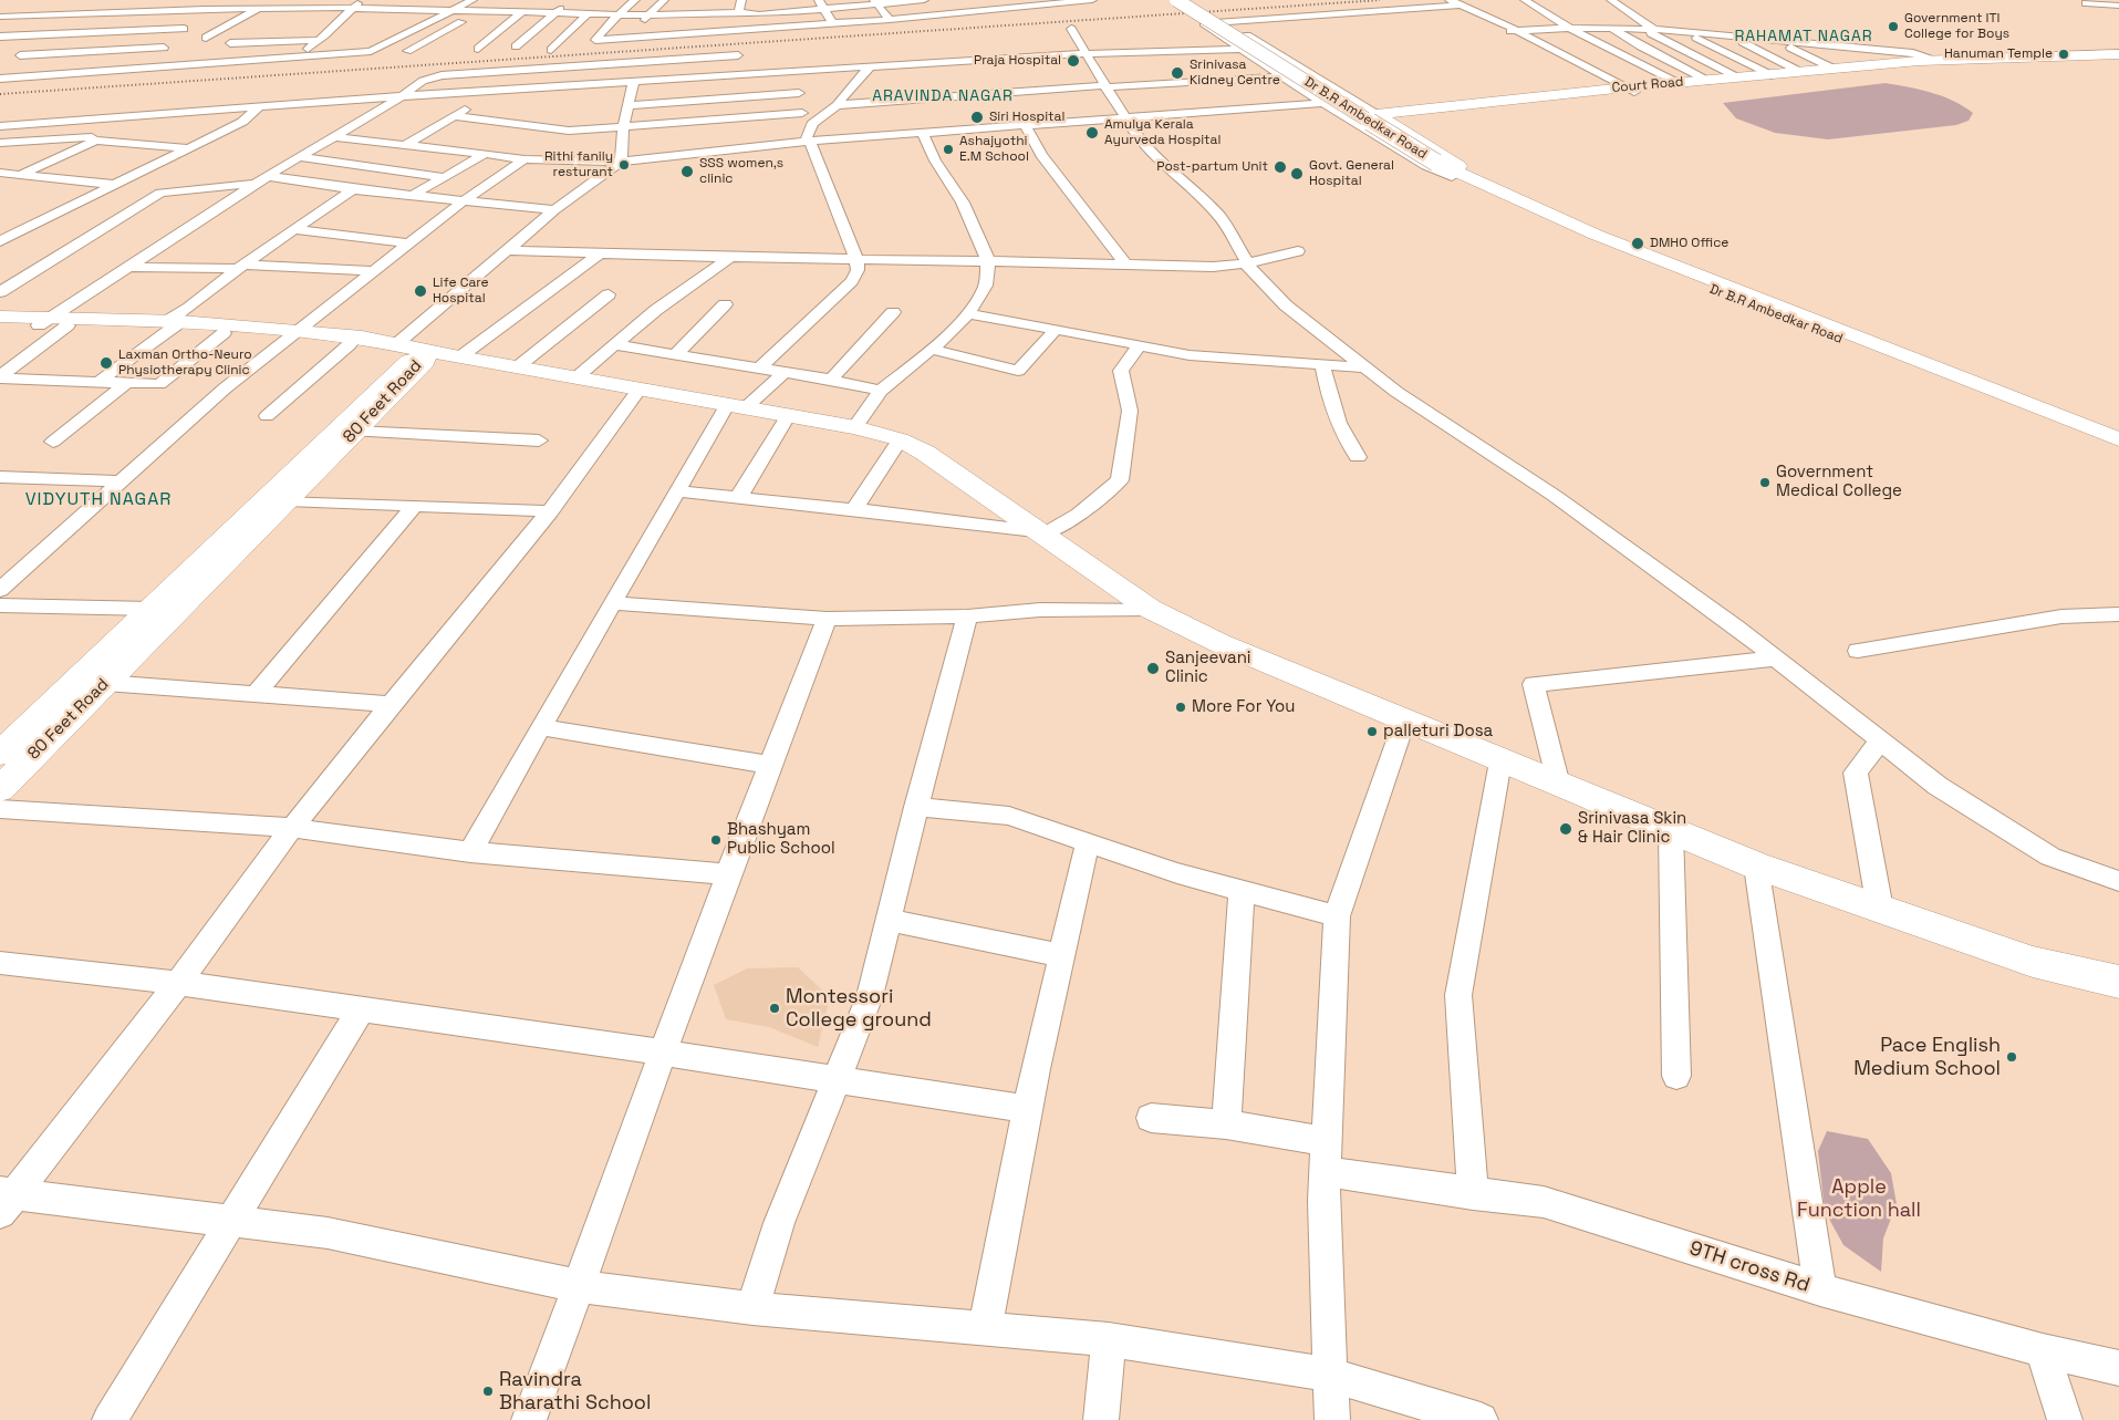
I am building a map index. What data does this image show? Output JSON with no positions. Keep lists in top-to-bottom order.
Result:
{
  "streets": {
    "street": [
      "Court Road",
      "Dr B.R Ambedkar Road",
      "80 Feet Road",
      "9TH cross Rd"
    ]
  },
  "districts": ["RAHAMAT NAGAR", "ARAVINDA NAGAR", "VIDYUTH NAGAR"],
  "parks": ["Apple Function hall"],
  "places": [
    "Government ITI College for Boys",
    "Hanuman Temple",
    "Praja Hospital",
    "Srinivasa Kidney Centre",
    "Siri Hospital",
    "Amulya Kerala Ayurveda Hospital",
    "Ashajyothi E.M School",
    "Rithi fanily resturant",
    "Post-partum Unit",
    "SSS women,s clinic",
    "Govt. General Hospital",
    "DMHO Office",
    "Life Care Hospital",
    "Laxman Ortho-Neuro Physiotherapy Clinic",
    "Government Medical College",
    "Sanjeevani Clinic",
    "More For You",
    "palleturi Dosa",
    "Srinivasa Skin & Hair Clinic",
    "Bhashyam Public School",
    "Montessori College ground",
    "Pace English Medium School",
    "Ravindra Bharathi School"
  ]
}
